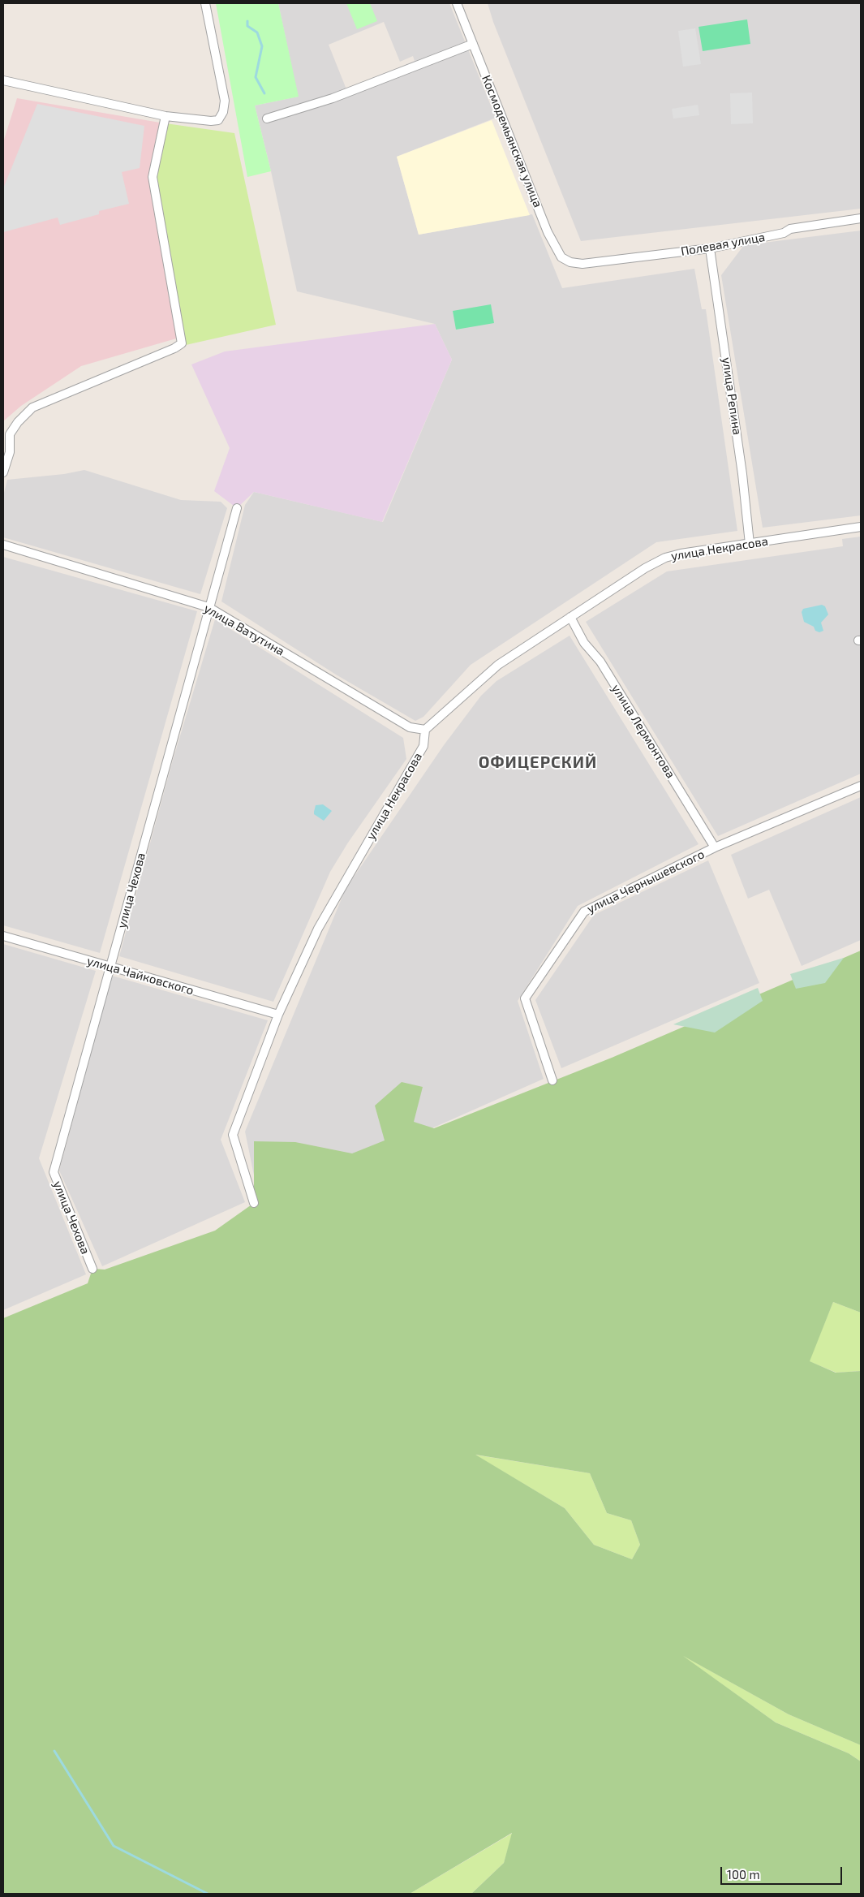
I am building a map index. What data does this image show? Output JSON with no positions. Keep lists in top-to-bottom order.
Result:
{
  "streets": {
    "street": [
      "Космодемьянская улица",
      "Полевая улица",
      "улица Репина",
      "улица Некрасова",
      "улица Ватутина",
      "улица Лермонтова",
      "улица Чернышевского",
      "улица Чехова",
      "улица Чайковского"
    ]
  },
  "crossings": [
    ["Космодемьянская улица", "Полевая улица"],
    ["Полевая улица", "улица Репина"],
    ["улица Репина", "улица Некрасова"],
    ["улица Некрасова", "улица Ватутина"],
    ["улица Некрасова", "улица Лермонтова"],
    ["улица Некрасова", "улица Чайковского"],
    ["улица Ватутина", "улица Чехова"],
    ["улица Лермонтова", "улица Чернышевского"],
    ["улица Чехова", "улица Чайковского"]
  ],
  "districts": ["ОФИЦЕРСКИЙ"],
  "scale_bar": "100 m"
}
